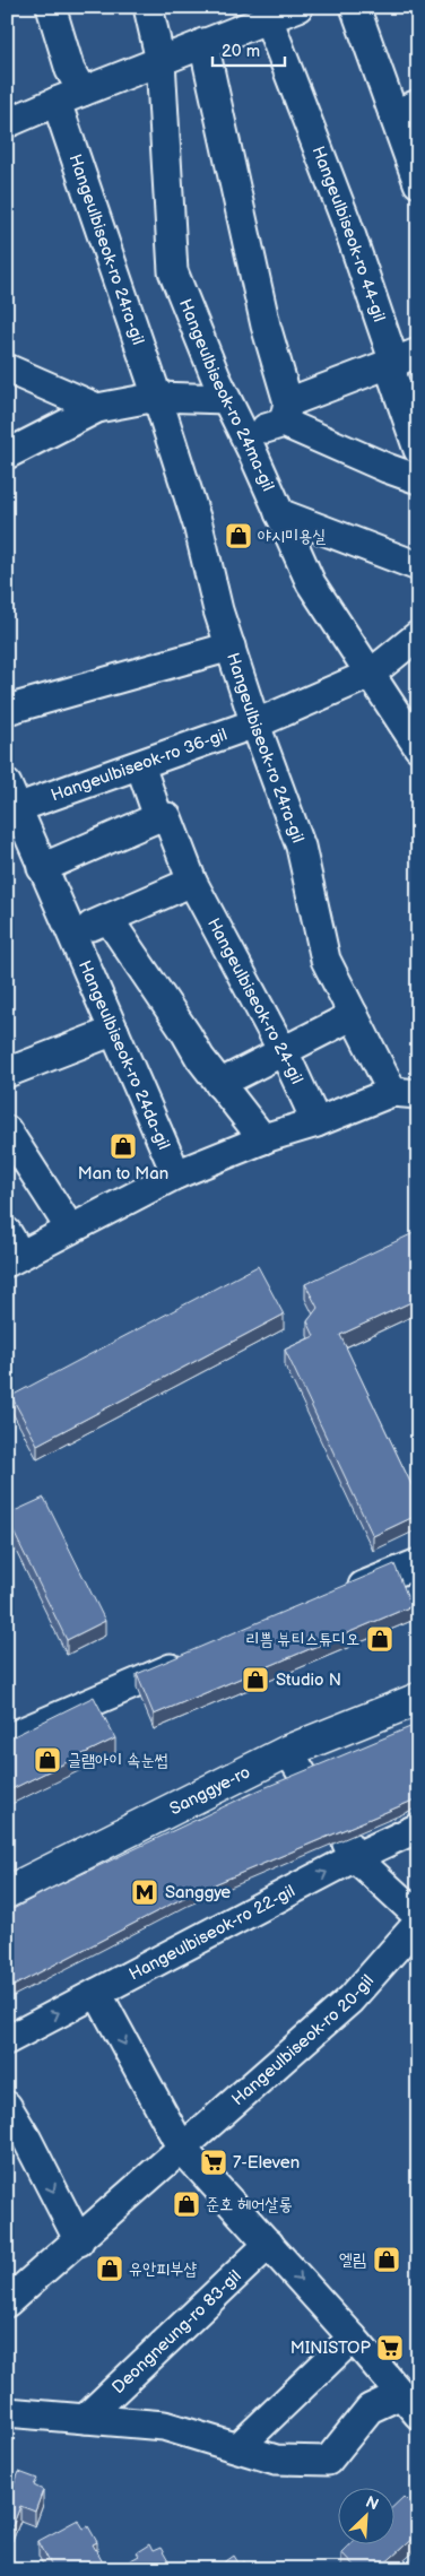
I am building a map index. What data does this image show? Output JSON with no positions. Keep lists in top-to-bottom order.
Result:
{
  "streets": {
    "main road": ["Sanggye-ro"],
    "street": [
      "Hangeulbiseok-ro 44-gil",
      "Hangeulbiseok-ro 24ra-gil",
      "Hangeulbiseok-ro 24ma-gil",
      "Hangeulbiseok-ro 36-gil",
      "Hangeulbiseok-ro 24-gil",
      "Hangeulbiseok-ro 24da-gil",
      "Hangeulbiseok-ro 22-gil",
      "Hangeulbiseok-ro 20-gil",
      "Deongneung-ro 83-gil"
    ]
  },
  "crossings": [
    ["Hangeulbiseok-ro 24ra-gil", "Hangeulbiseok-ro 36-gil"],
    ["Hangeulbiseok-ro 24ma-gil", "Hangeulbiseok-ro 36-gil"],
    ["Hangeulbiseok-ro 36-gil", "Hangeulbiseok-ro 24da-gil"],
    ["Hangeulbiseok-ro 20-gil", "Deongneung-ro 83-gil"]
  ],
  "one_way": ["Hangeulbiseok-ro 22-gil"],
  "places": {
    "shop": [
      "야시미용실",
      "Man to Man",
      "리쁨 뷰티스튜디오",
      "Studio N",
      "글램아이 속눈썹",
      "준호 헤어살롱",
      "엘림",
      "유안피부샵"
    ],
    "metro station": ["Sanggye"],
    "supermarket": ["7-Eleven", "MINISTOP"]
  },
  "scale_bar": "20 m",
  "north": "top right"
}
